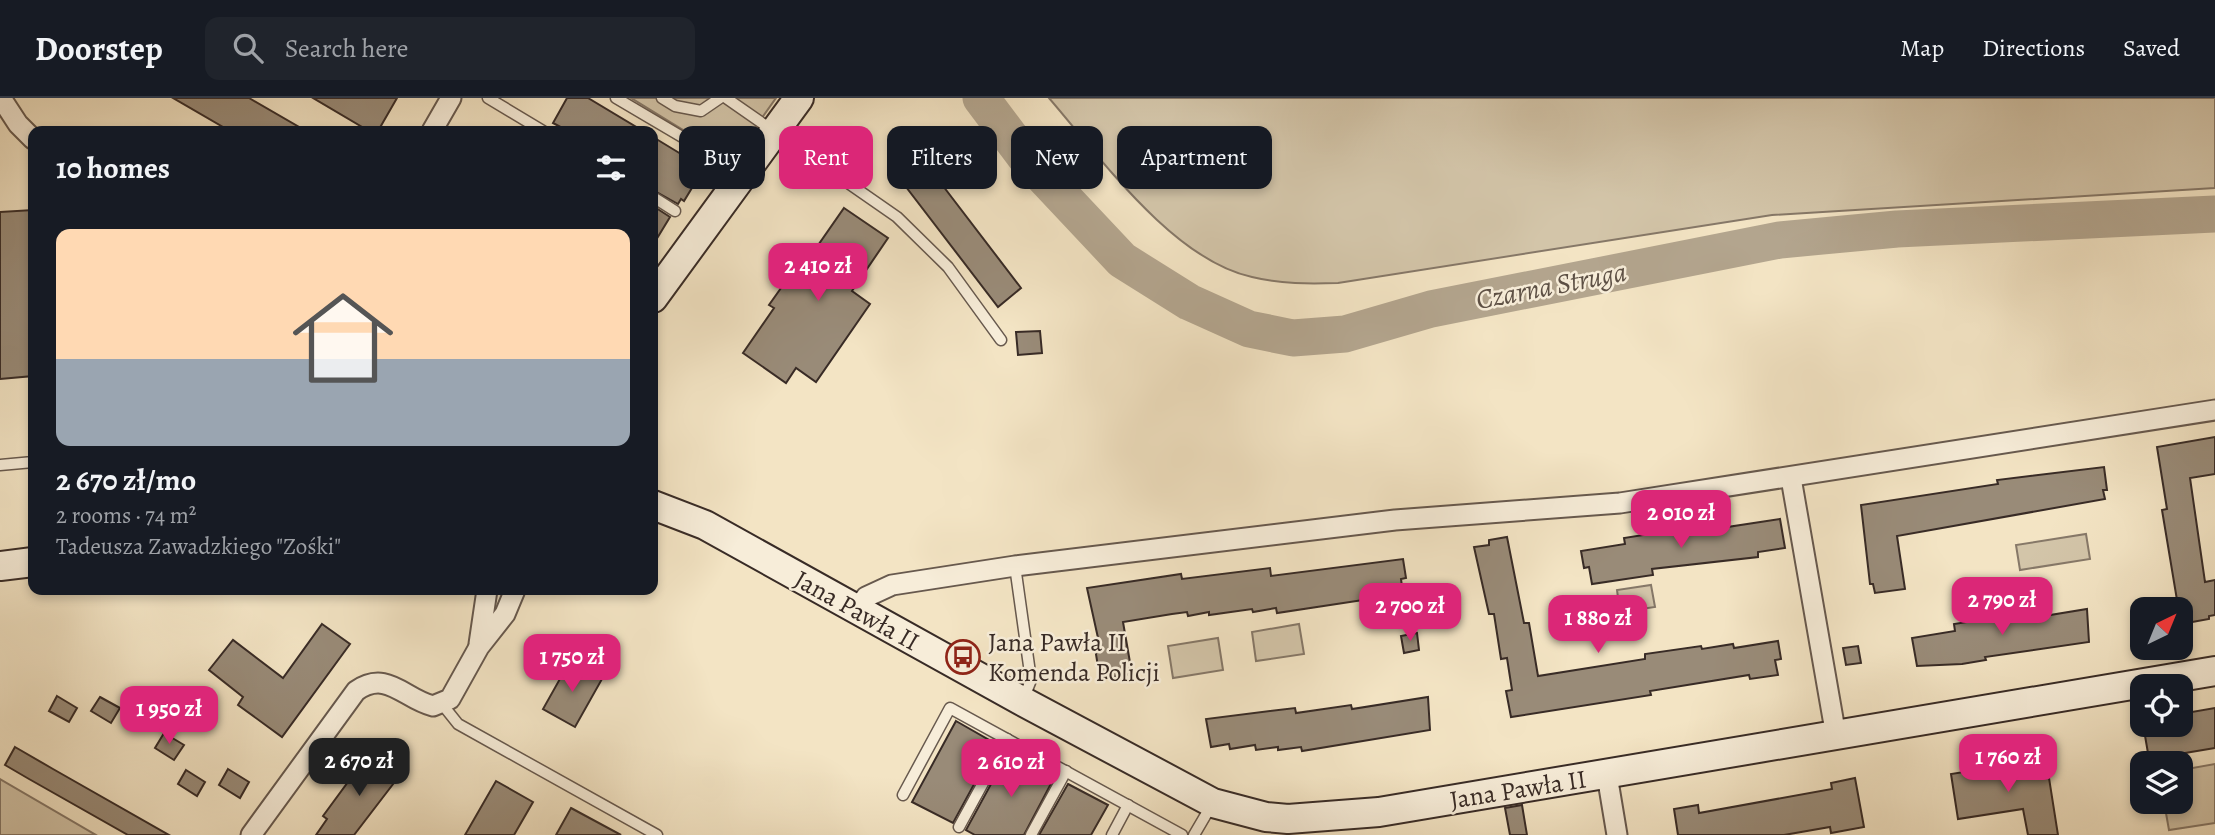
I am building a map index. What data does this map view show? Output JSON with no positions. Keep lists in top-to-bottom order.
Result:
{
  "streets": {
    "street": ["Jana Pawła II"]
  },
  "water": ["Czarna Struga"],
  "places": {
    "bus stop": ["Jana Pawła II Komenda Policji"]
  },
  "north": "top right",
  "page": {
    "header": "Doorstep",
    "search": "Search here",
    "nav": ["Map", "Directions", "Saved"],
    "chip": [
      "Buy",
      "Rent",
      "Filters",
      "New",
      "Apartment"
    ],
    "heading": "10 homes",
    "list": [
      {
        "name": "2 670 zł/mo",
        "note": "2 rooms · 74 m² · Tadeusza Zawadzkiego \"Zośki\""
      }
    ],
    "price": [
      "2 410 zł",
      "2 010 zł",
      "2 790 zł",
      "2 700 zł",
      "1 880 zł",
      "1 750 zł",
      "1 950 zł",
      "1 760 zł",
      "2 670 zł",
      "2 610 zł"
    ]
  }
}
